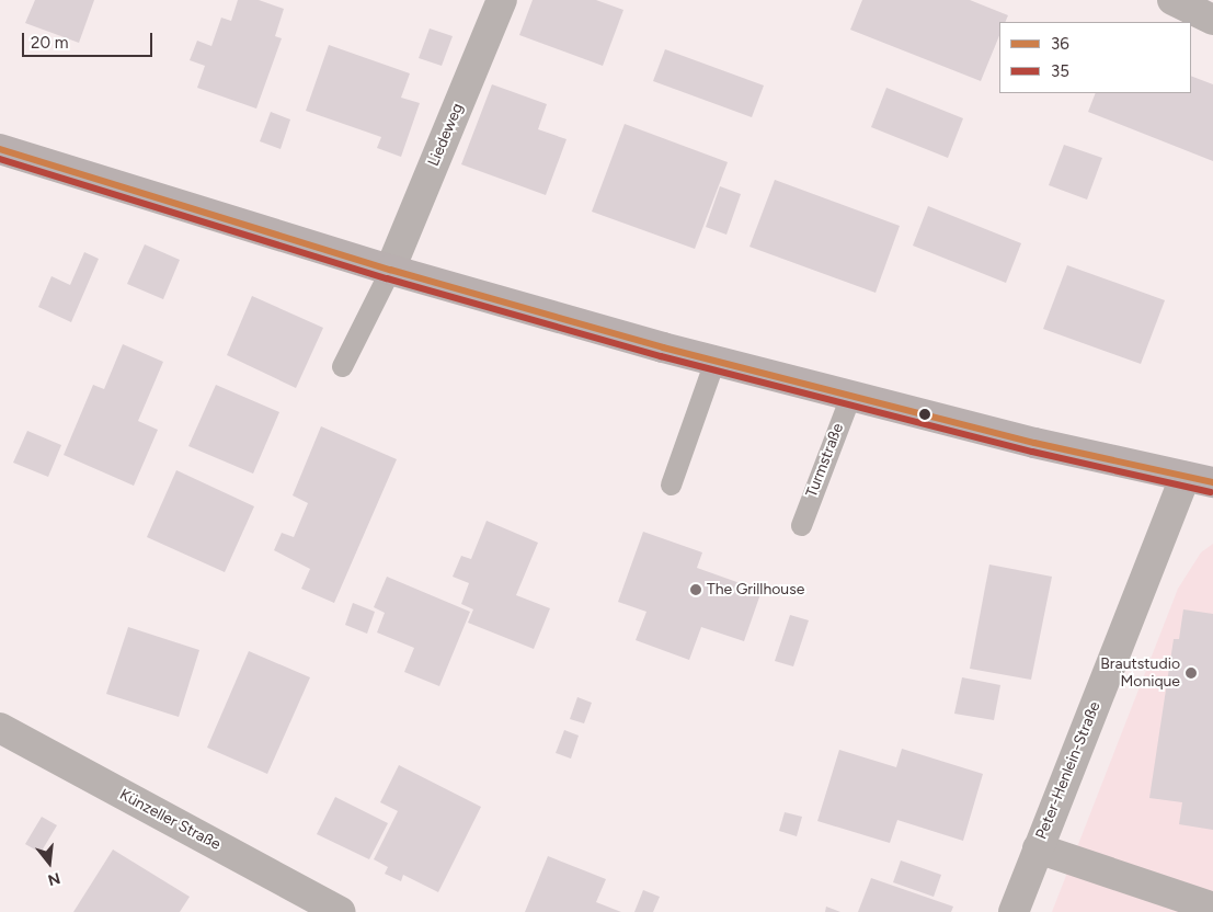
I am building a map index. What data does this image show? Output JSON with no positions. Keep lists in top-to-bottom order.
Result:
{
  "streets": {
    "street": ["Liedeweg", "Peter-Henlein-Straße", "Künzeller Straße"],
    "lane": ["Turmstraße"]
  },
  "places": ["The Grillhouse", "Brautstudio Monique"],
  "lines": ["transit line 36", "transit line 35"],
  "legend": ["36", "35"],
  "scale_bar": "20 m",
  "north": "bottom"
}
